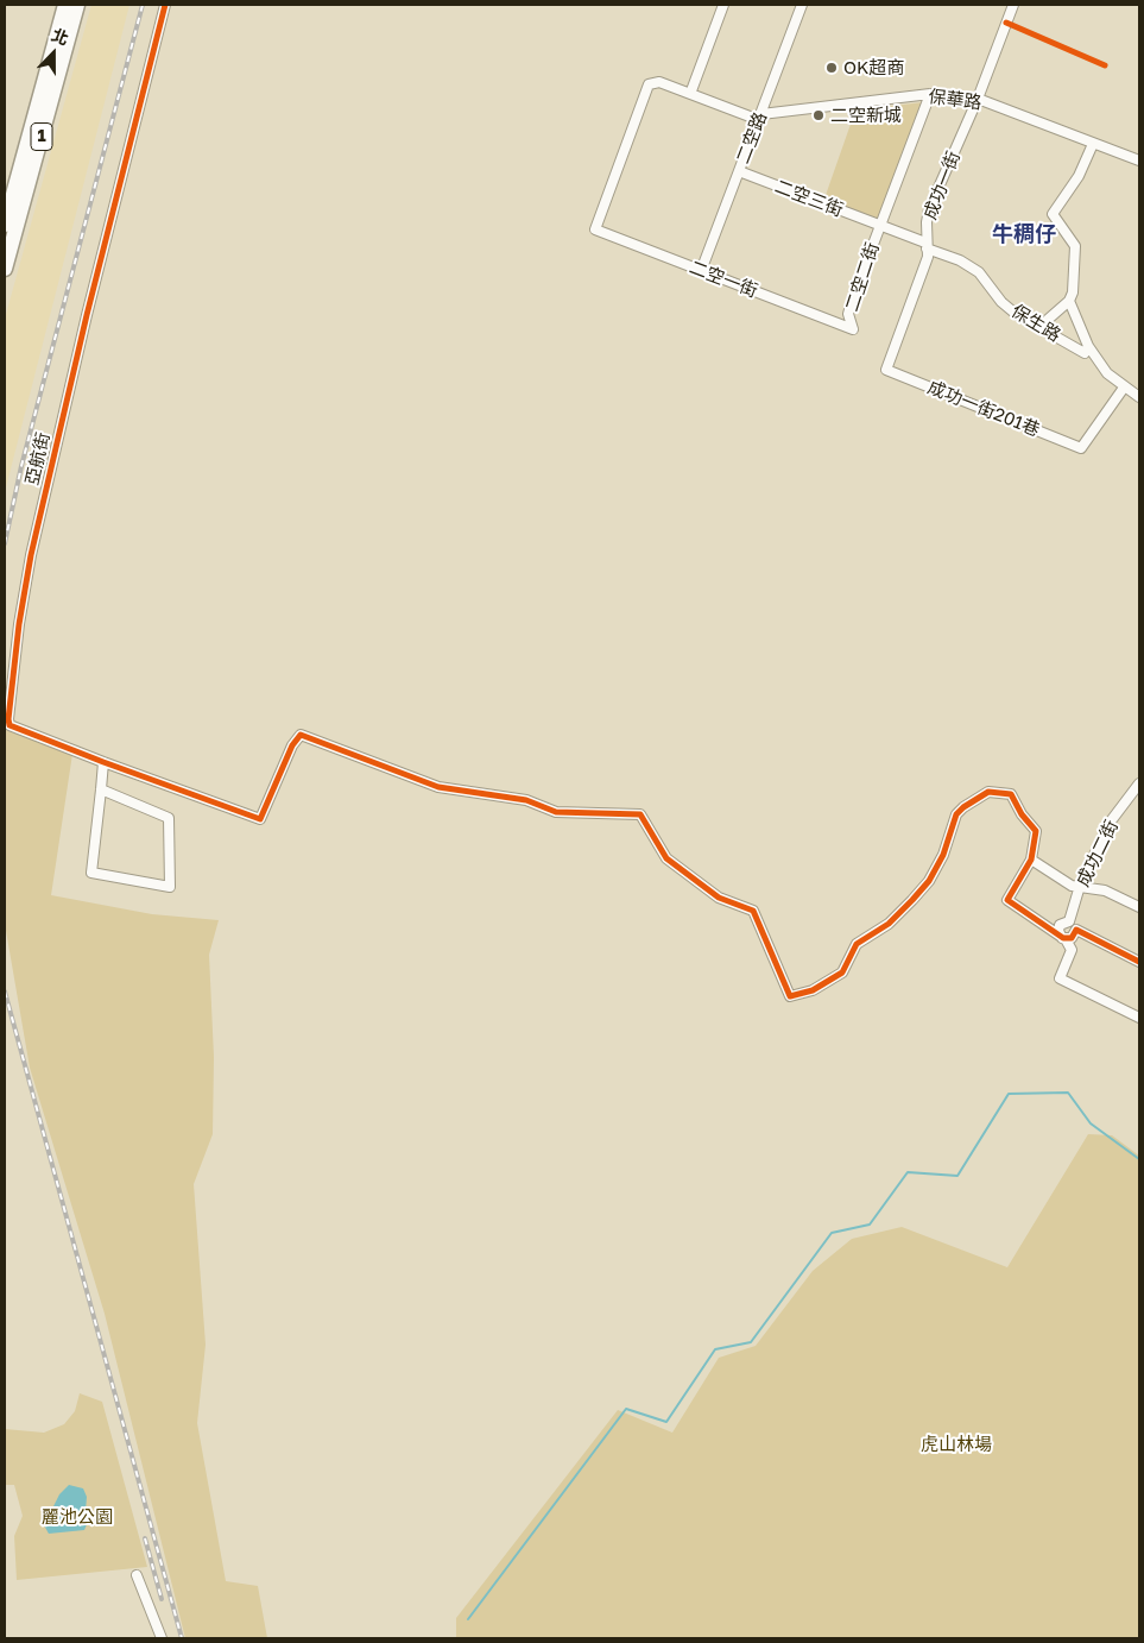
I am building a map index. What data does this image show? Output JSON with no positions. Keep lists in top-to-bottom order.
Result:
{
  "streets": {
    "main road": ["1"],
    "street": [
      "保華路",
      "二空路",
      "成功一街",
      "二空三街",
      "二空二街",
      "二空一街",
      "保生路",
      "成功一街201巷",
      "亞航街",
      "成功二街"
    ]
  },
  "crossings": [
    ["保華路", "二空路"],
    ["保華路", "成功一街"],
    ["保華路", "二空二街"],
    ["保華路", "二空一街"],
    ["二空路", "二空三街"],
    ["二空路", "二空一街"],
    ["成功一街", "二空三街"],
    ["成功一街", "保生路"],
    ["成功一街", "成功一街201巷"],
    ["二空三街", "二空二街"],
    ["二空三街", "保生路"],
    ["二空二街", "二空一街"]
  ],
  "districts": ["牛稠仔"],
  "parks": ["虎山林場", "麗池公園"],
  "places": ["OK超商", "二空新城"],
  "north": "top"
}
